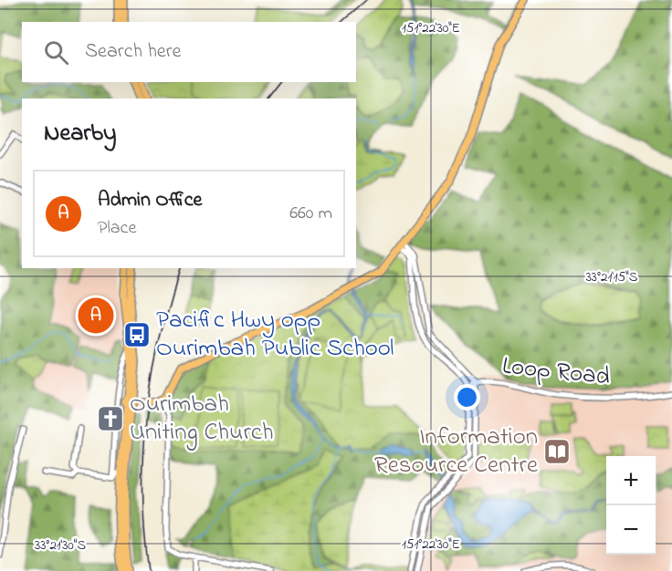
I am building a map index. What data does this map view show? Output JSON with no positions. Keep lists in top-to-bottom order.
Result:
{
  "streets": {
    "street": ["Loop Road"]
  },
  "places": {
    "bus stop": ["Pacific Hwy opp Ourimbah Public School"],
    "church": ["Ourimbah Uniting Church"],
    "library": ["Information Resource Centre"]
  },
  "page": {
    "search": "Search here",
    "heading": "Nearby",
    "list": [
      {
        "mark": "A",
        "name": "Admin Office",
        "note": "Place",
        "value": "660 m"
      }
    ],
    "pins": "A",
    "map_buttons": ["+", "−"]
  },
  "coordinates": ["151°22'30\"E", "33°21'15\"S", "33°21'30\"S"]
}
